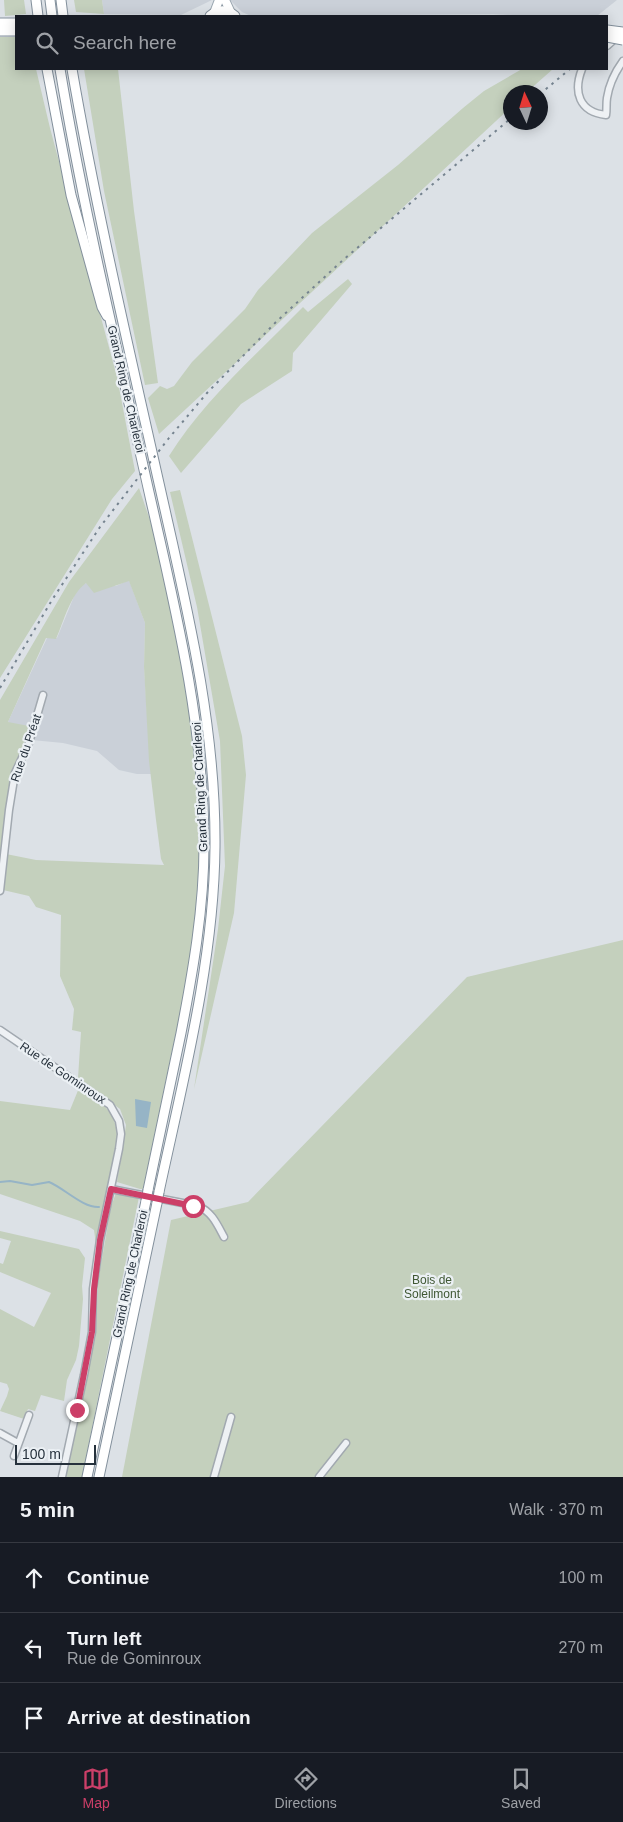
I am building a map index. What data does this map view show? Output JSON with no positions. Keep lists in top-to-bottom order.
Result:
{
  "streets": {
    "highway": ["Grand Ring de Charleroi"],
    "street": ["Rue du Préat", "Rue de Gominroux"]
  },
  "parks": ["Bois de Soleilmont"],
  "scale_bar": "100 m",
  "north": "top",
  "page": {
    "search": "Search here",
    "scale": "100 m",
    "heading": ["5 min", "Walk · 370 m"],
    "list": [
      ["Continue", "100 m"],
      ["Turn left", "Rue de Gominroux", "270 m"],
      "Arrive at destination"
    ],
    "nav": ["Map", "Directions", "Saved"]
  }
}
